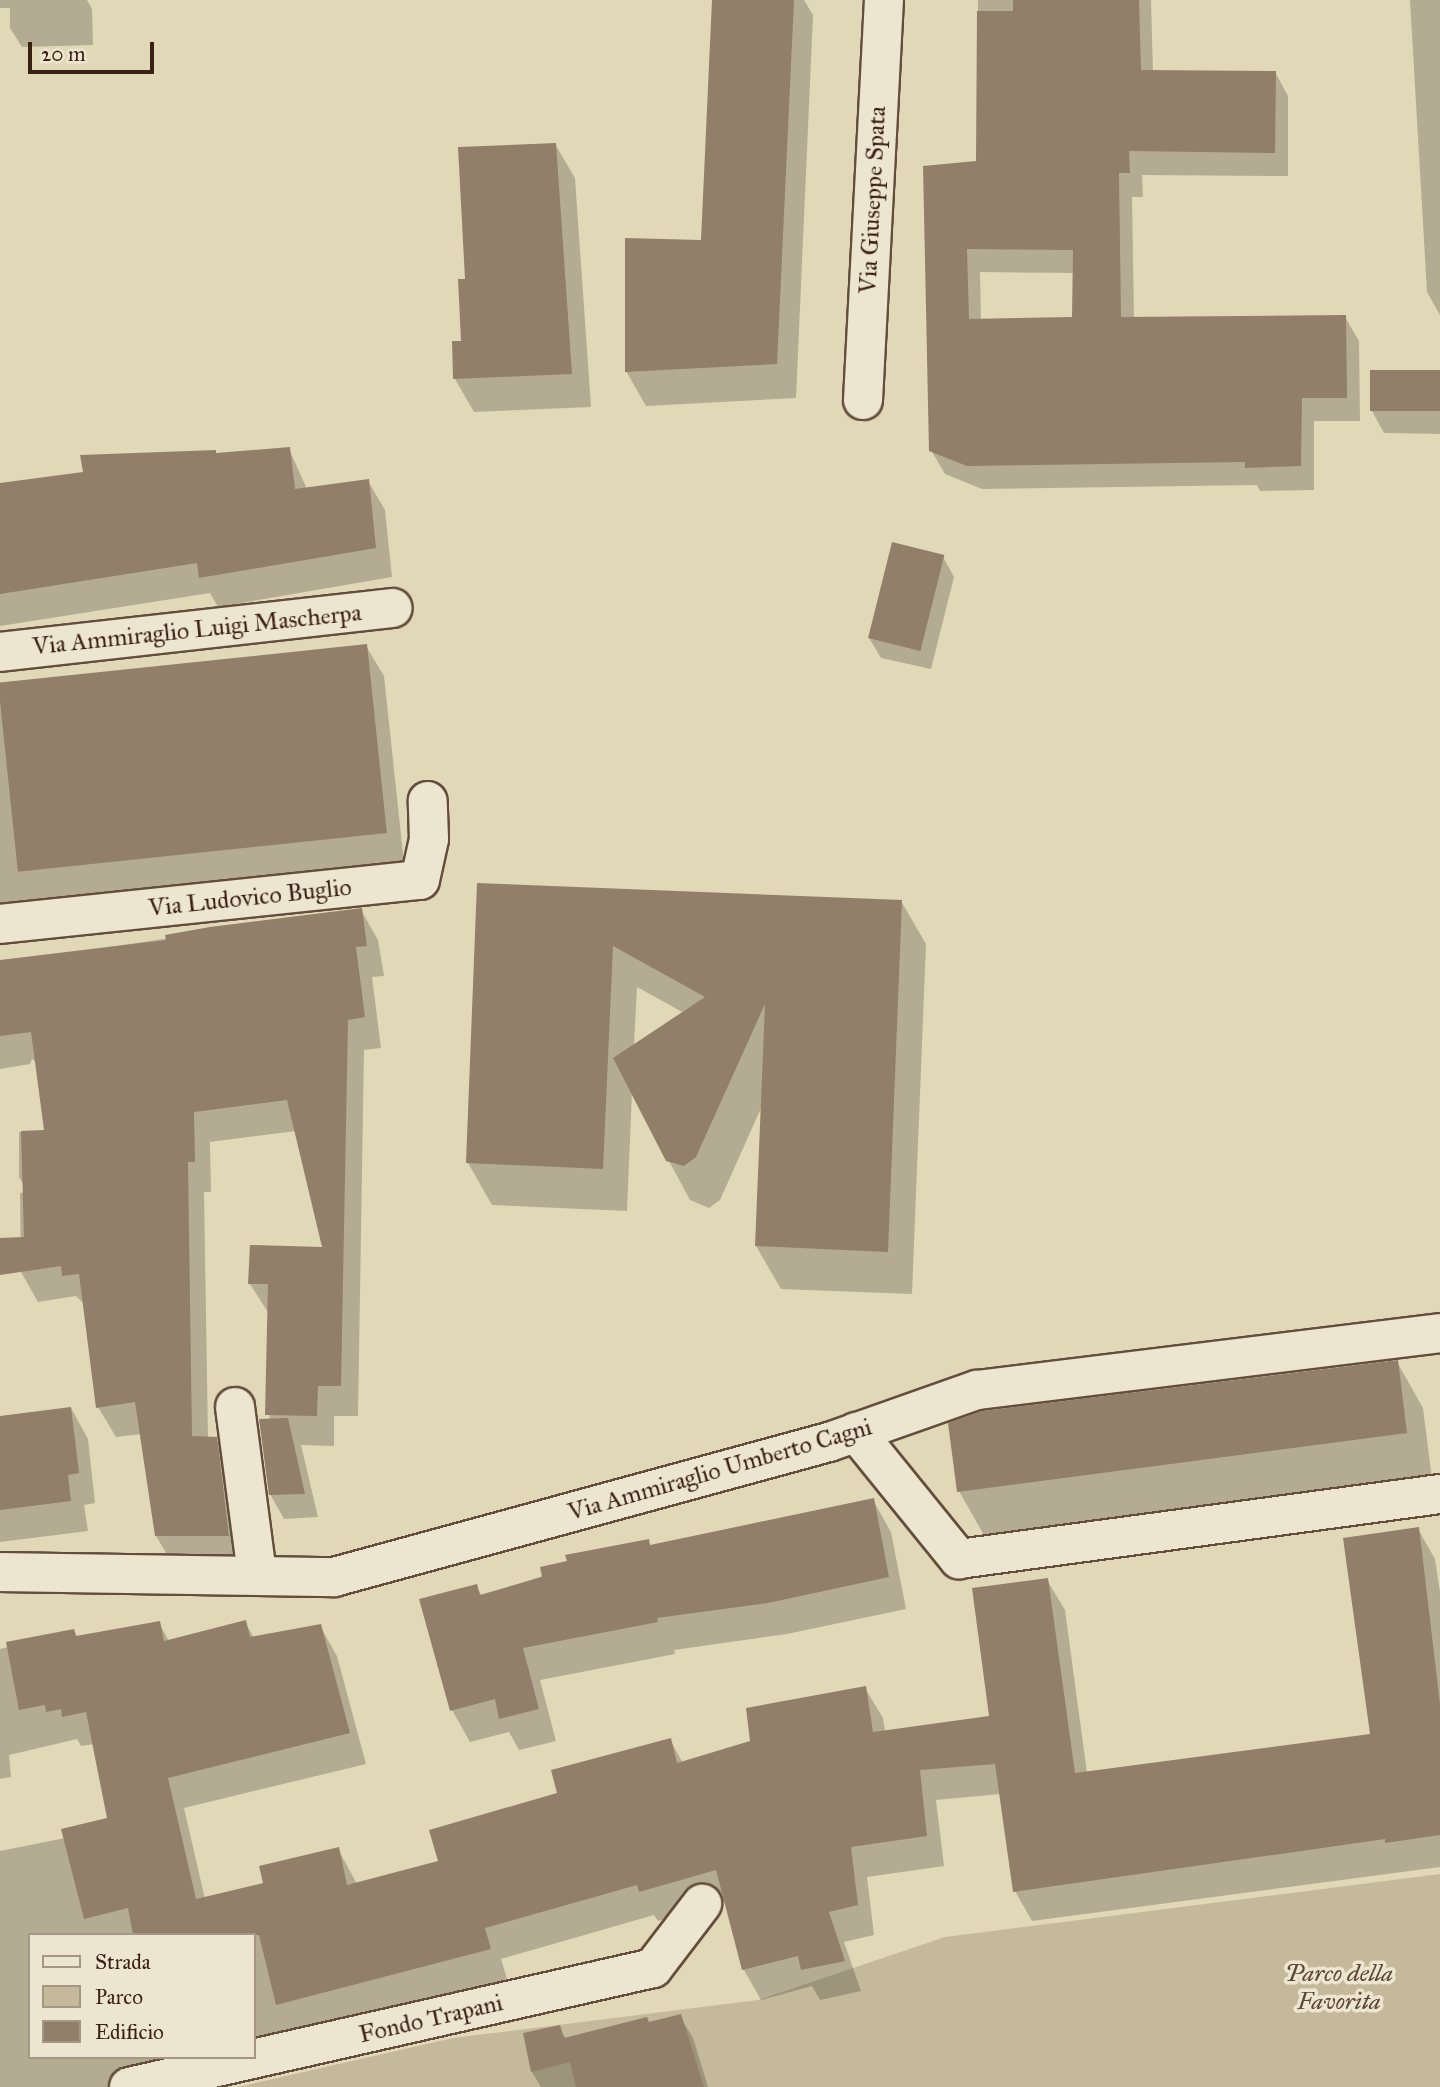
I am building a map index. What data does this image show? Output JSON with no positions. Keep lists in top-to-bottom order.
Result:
{
  "streets": {
    "street": [
      "Via Giuseppe Spata",
      "Via Ammiraglio Luigi Mascherpa",
      "Via Ludovico Buglio",
      "Via Ammiraglio Umberto Cagni",
      "Fondo Trapani"
    ]
  },
  "parks": ["Parco della Favorita"],
  "legend": ["Strada", "Parco", "Edificio"],
  "scale_bar": "20 m"
}
